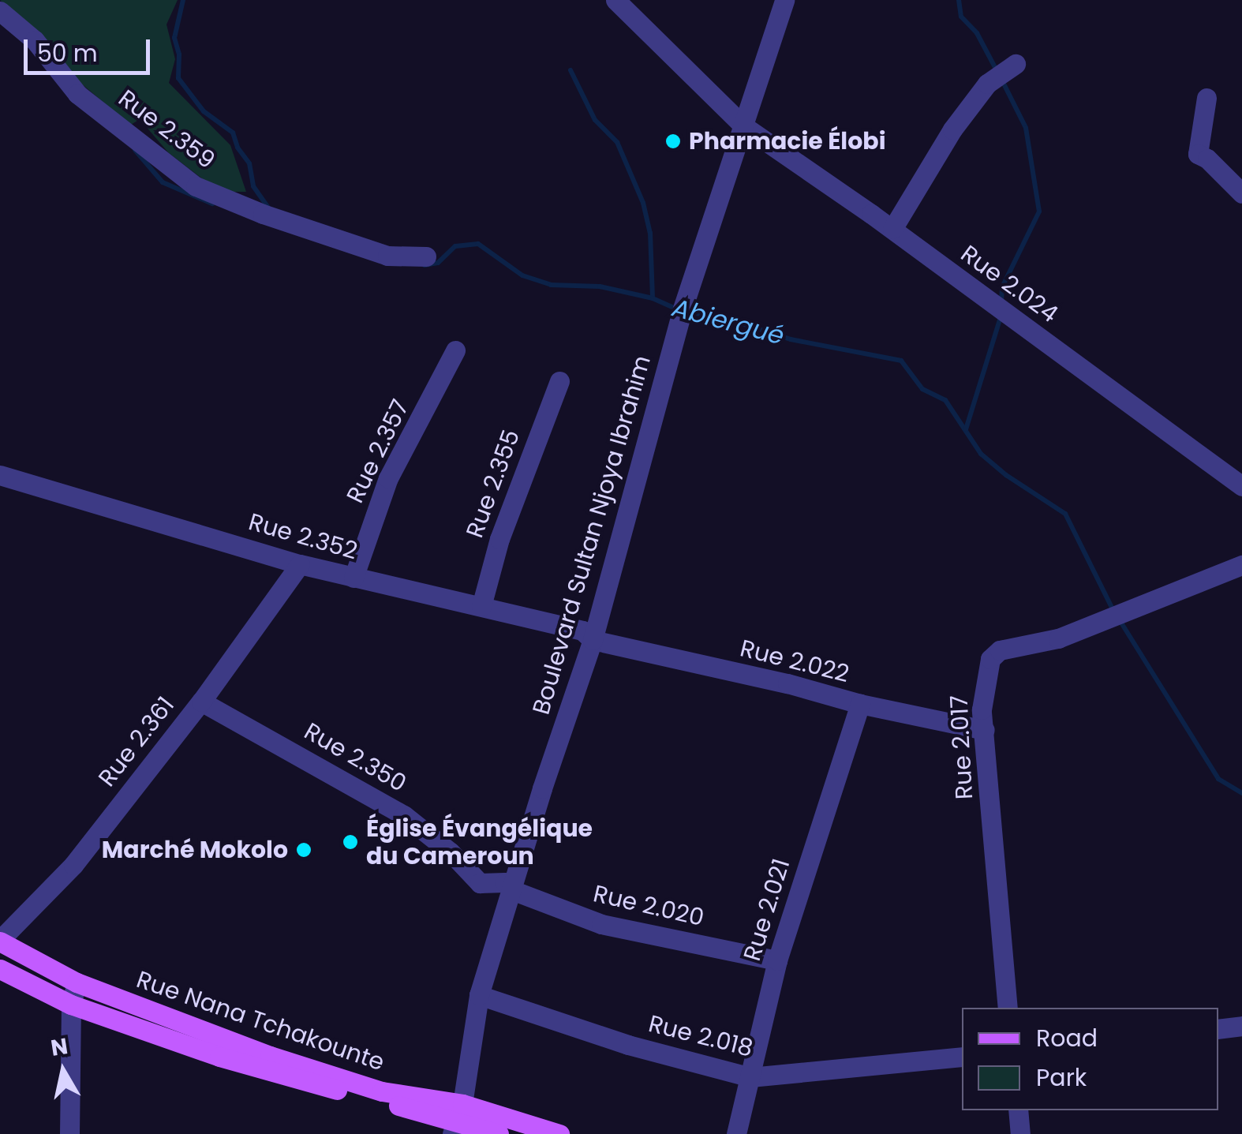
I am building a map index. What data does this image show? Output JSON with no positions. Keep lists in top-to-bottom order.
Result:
{
  "streets": {
    "main road": ["Rue Nana Tchakounte"],
    "street": [
      "Rue 2.359",
      "Rue 2.024",
      "Rue 2.357",
      "Rue 2.355",
      "Boulevard Sultan Njoya Ibrahim",
      "Rue 2.352",
      "Rue 2.022",
      "Rue 2.361",
      "Rue 2.017",
      "Rue 2.350",
      "Rue 2.020",
      "Rue 2.021",
      "Rue 2.018"
    ]
  },
  "crossings": [
    ["Rue 2.024", "Boulevard Sultan Njoya Ibrahim"],
    ["Rue 2.357", "Rue 2.352"],
    ["Rue 2.355", "Rue 2.352"],
    ["Boulevard Sultan Njoya Ibrahim", "Rue 2.352"],
    ["Boulevard Sultan Njoya Ibrahim", "Rue 2.022"],
    ["Boulevard Sultan Njoya Ibrahim", "Rue 2.350"],
    ["Boulevard Sultan Njoya Ibrahim", "Rue 2.020"],
    ["Boulevard Sultan Njoya Ibrahim", "Rue Nana Tchakounte"],
    ["Boulevard Sultan Njoya Ibrahim", "Rue 2.018"],
    ["Rue 2.352", "Rue 2.022"],
    ["Rue 2.352", "Rue 2.361"],
    ["Rue 2.022", "Rue 2.017"],
    ["Rue 2.022", "Rue 2.021"],
    ["Rue 2.361", "Rue 2.350"],
    ["Rue 2.361", "Rue Nana Tchakounte"],
    ["Rue 2.350", "Rue 2.020"],
    ["Rue 2.020", "Rue 2.021"],
    ["Rue 2.021", "Rue 2.018"]
  ],
  "water": ["Abiergué"],
  "places": ["Pharmacie Élobi", "Église Évangélique du Cameroun", "Marché Mokolo"],
  "legend": ["Road", "Park"],
  "scale_bar": "50 m",
  "north": "top"
}
